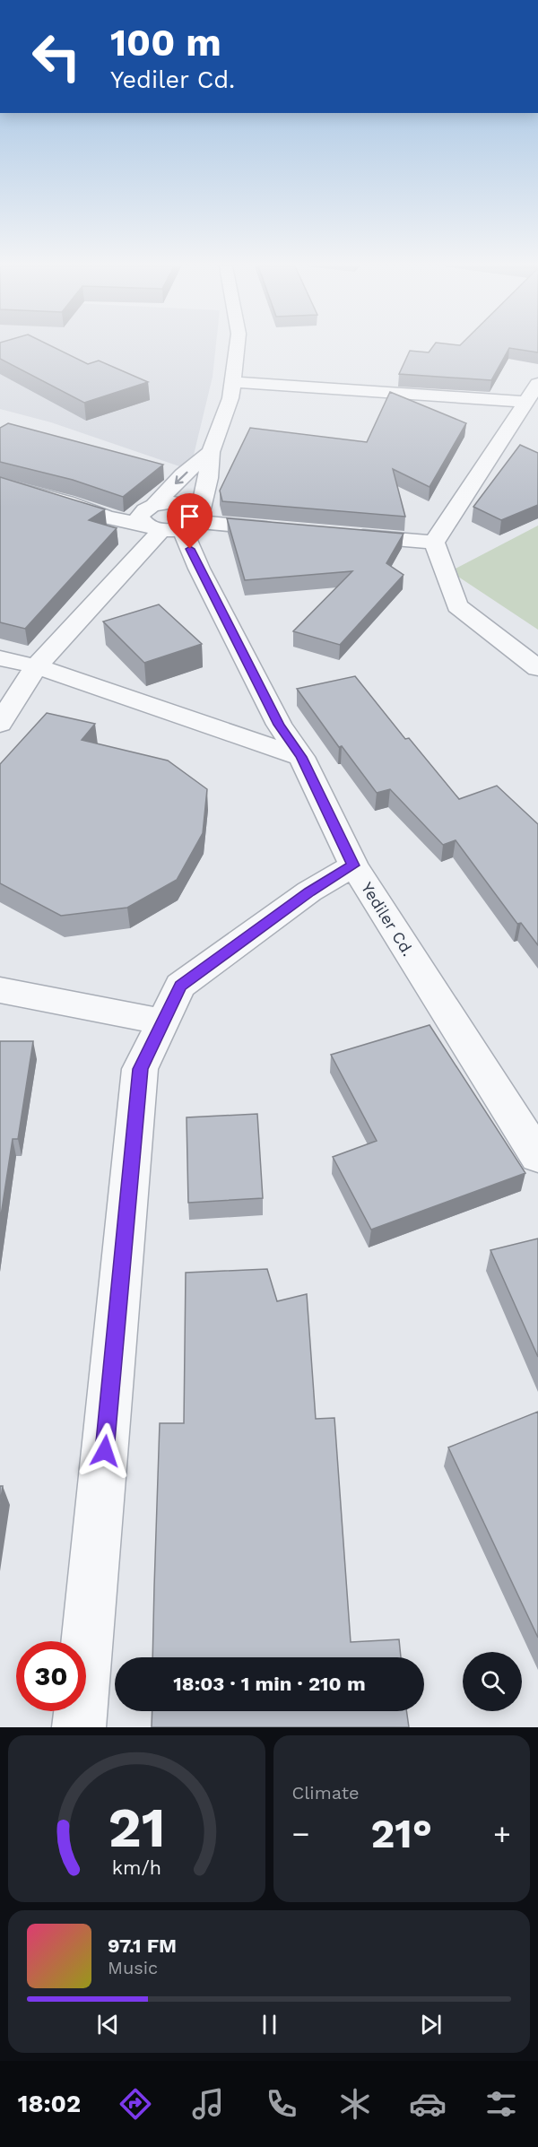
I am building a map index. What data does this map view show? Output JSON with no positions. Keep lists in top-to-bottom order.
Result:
{
  "streets": {
    "street": ["Yediler Cd."]
  },
  "page": {
    "turn": ["100 m", "Yediler Cd."],
    "limit": "30",
    "trip": "18:03 · 1 min · 210 m",
    "tile": "Climate",
    "heat": ["−", "21°", "+"],
    "song": ["97.1 FM", "Music"],
    "tabs": "18:02",
    "gauge": ["21", "km/h"]
  }
}
